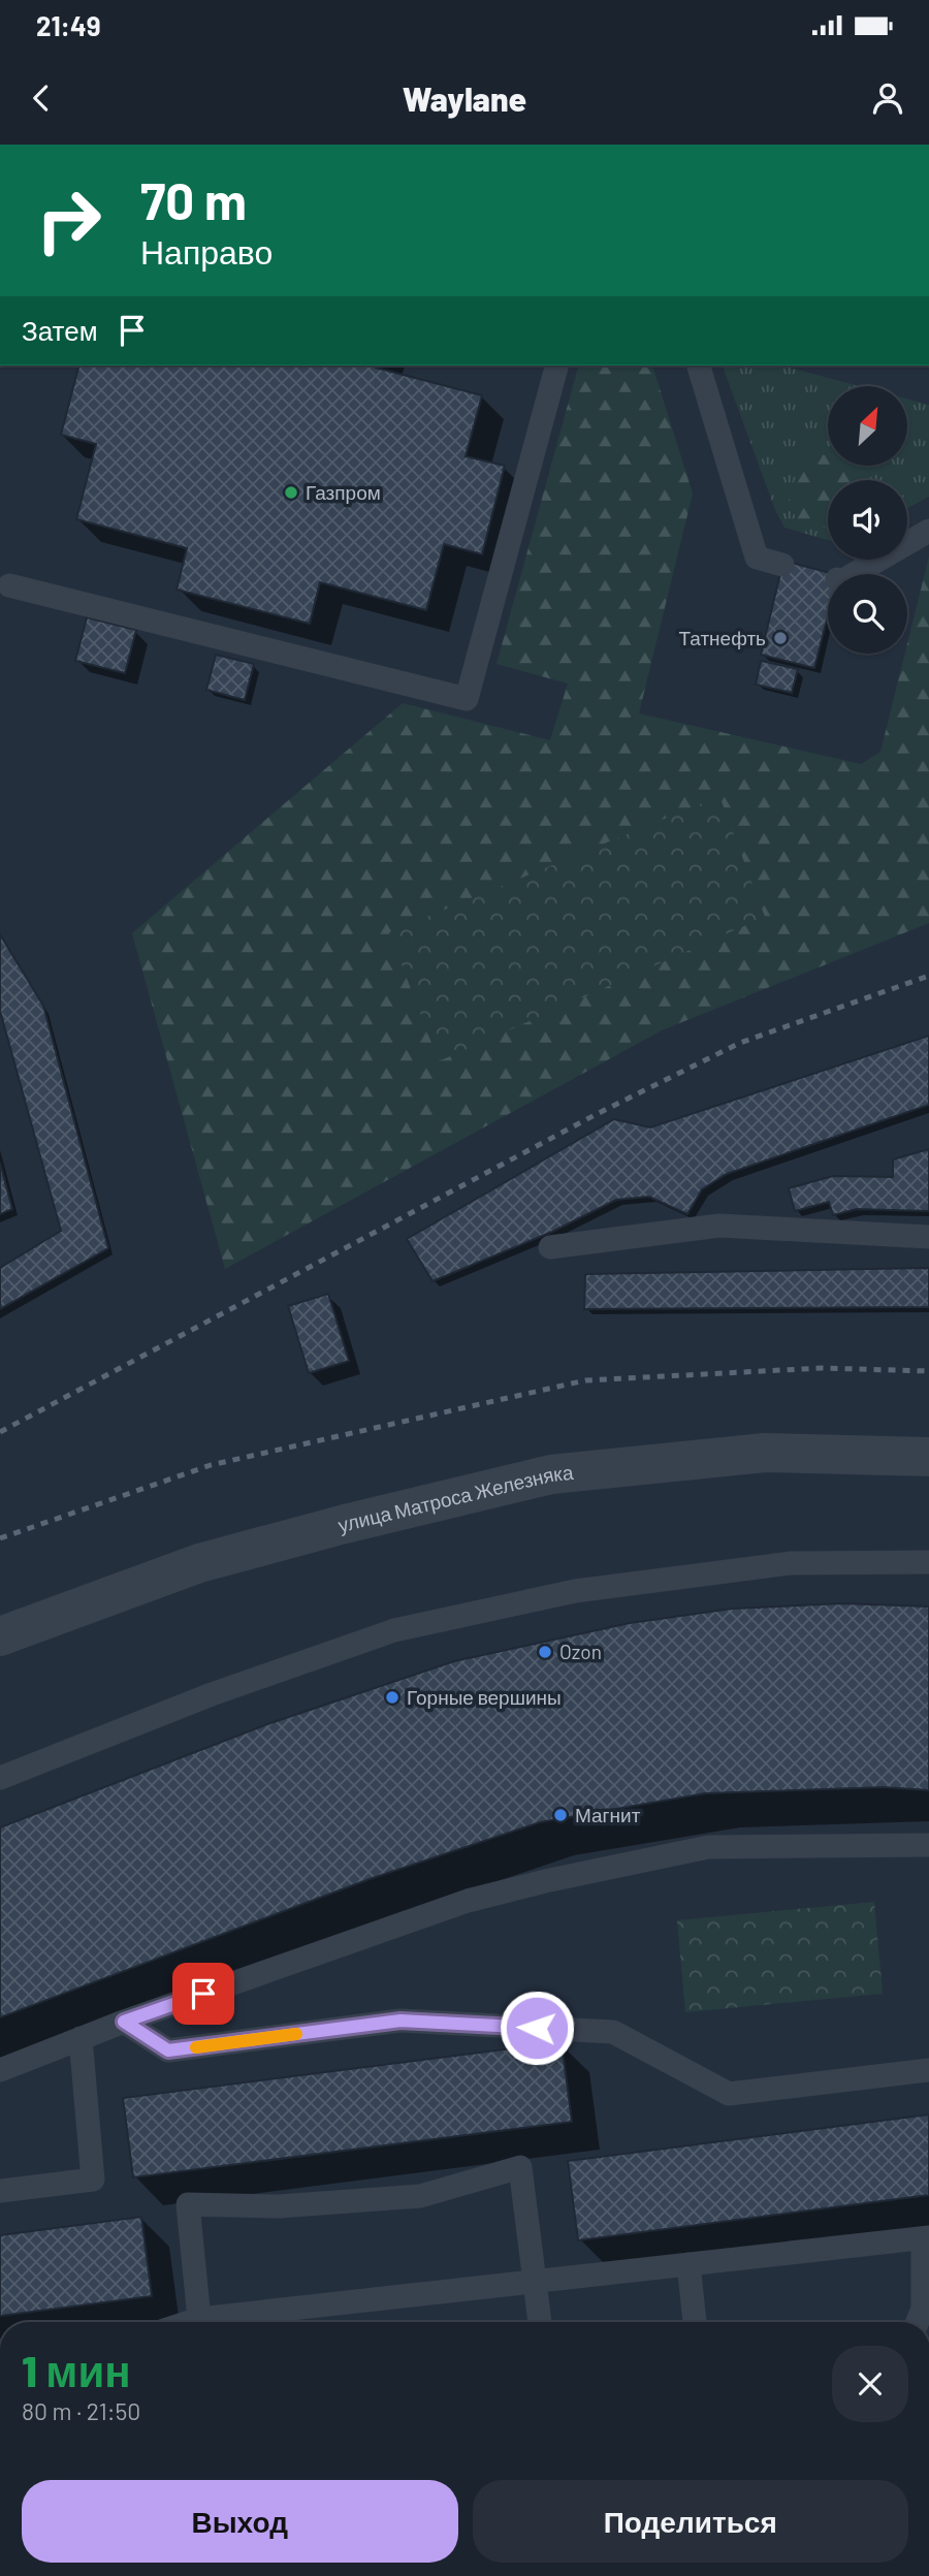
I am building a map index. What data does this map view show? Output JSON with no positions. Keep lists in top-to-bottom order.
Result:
{
  "streets": {
    "street": ["улица Матроса Железняка"]
  },
  "places": [
    "Газпром",
    "Татнефть",
    "Ozon",
    "Горные вершины",
    "Магнит"
  ],
  "north": "top right",
  "page": {
    "status": "21:49",
    "header": "Waylane",
    "turn": ["70 m", "Направо"],
    "then": "Затем",
    "heading": ["1 мин", "80 m · 21:50"],
    "buttons": ["Выход", "Поделиться"]
  }
}
